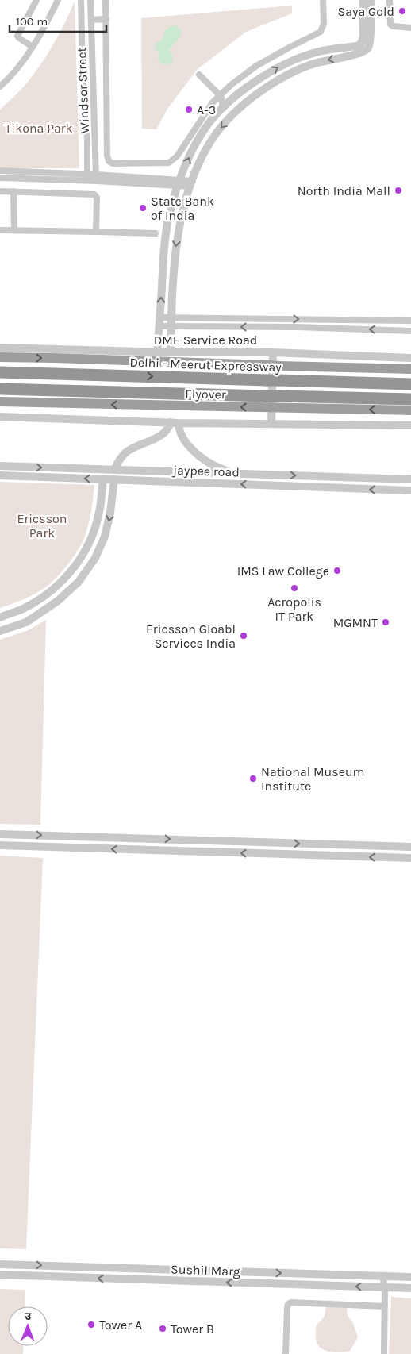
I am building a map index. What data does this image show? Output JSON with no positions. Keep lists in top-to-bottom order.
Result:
{
  "streets": {
    "highway": ["Delhi - Meerut Expressway", "Flyover"],
    "street": [
      "Windsor Street",
      "DME Service Road",
      "jaypee road",
      "Sushil Marg"
    ]
  },
  "parks": ["Tikona Park", "Ericsson Park"],
  "places": [
    "Saya Gold",
    "A-3",
    "North India Mall",
    "State Bank of India",
    "IMS Law College",
    "Acropolis IT Park",
    "MGMNT",
    "Ericsson Gloabl Services India",
    "National Museum Institute",
    "Tower A",
    "Tower B"
  ],
  "scale_bar": "100 m",
  "north": "top"
}
